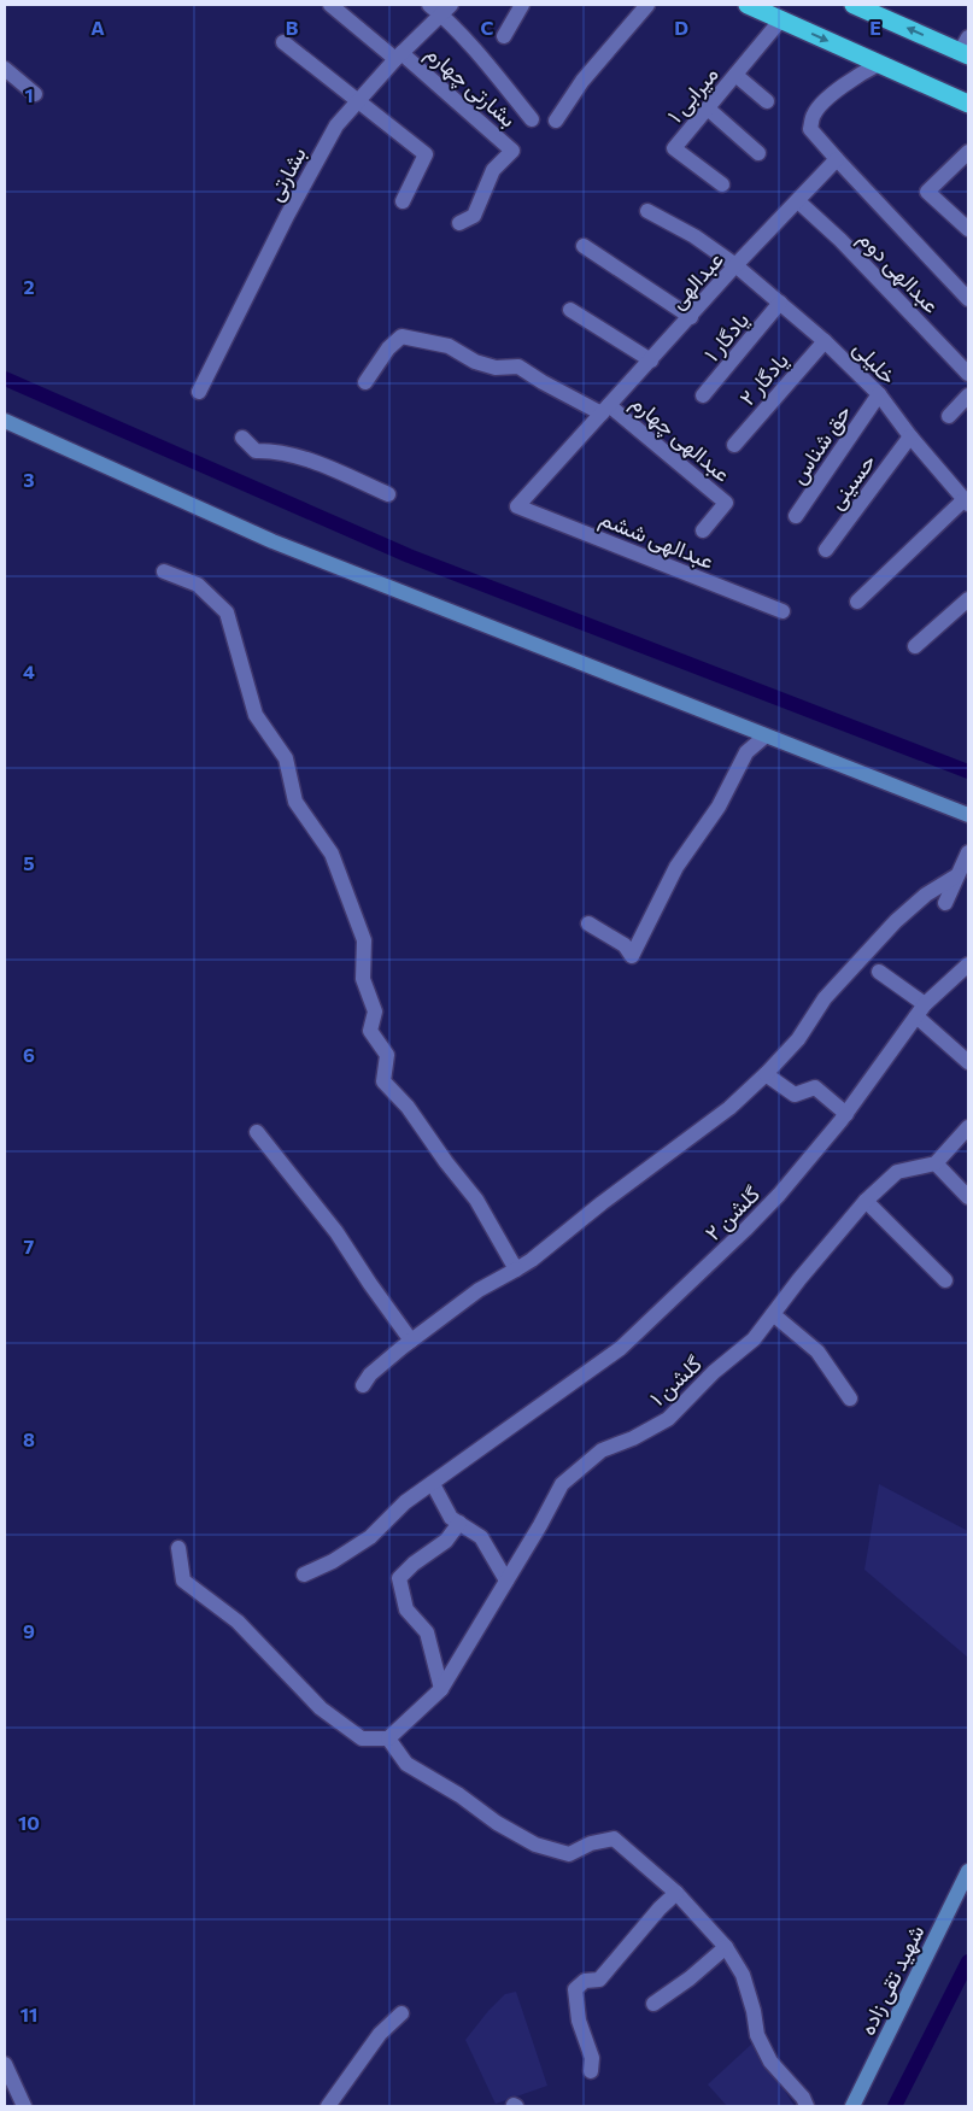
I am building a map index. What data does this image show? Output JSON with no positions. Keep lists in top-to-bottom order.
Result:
{
  "streets": {
    "main road": ["شهید تقی زاده"],
    "street": [
      "بشارتی چهارم",
      "میرابی ۱",
      "بشارتی",
      "عبدالهی دوم",
      "عبدالهی",
      "یادگار ۱",
      "خلیلی",
      "یادگار ۲",
      "عبدالهی چهارم",
      "حق شناس",
      "حسینی",
      "عبدالهی ششم",
      "گلشن ۲",
      "گلشن ۱"
    ]
  },
  "crossings": [
    ["بشارتی چهارم", "بشارتی"],
    ["عبدالهی دوم", "عبدالهی"],
    ["عبدالهی", "خلیلی"],
    ["عبدالهی", "عبدالهی چهارم"],
    ["عبدالهی", "عبدالهی ششم"],
    ["یادگار ۱", "خلیلی"],
    ["خلیلی", "یادگار ۲"],
    ["خلیلی", "حق شناس"],
    ["خلیلی", "حسینی"]
  ],
  "grid": {
    "columns": [
      "A",
      "B",
      "C",
      "D",
      "E"
    ],
    "rows": [
      "1",
      "2",
      "3",
      "4",
      "5",
      "6",
      "7",
      "8",
      "9",
      "10",
      "11"
    ]
  }
}
